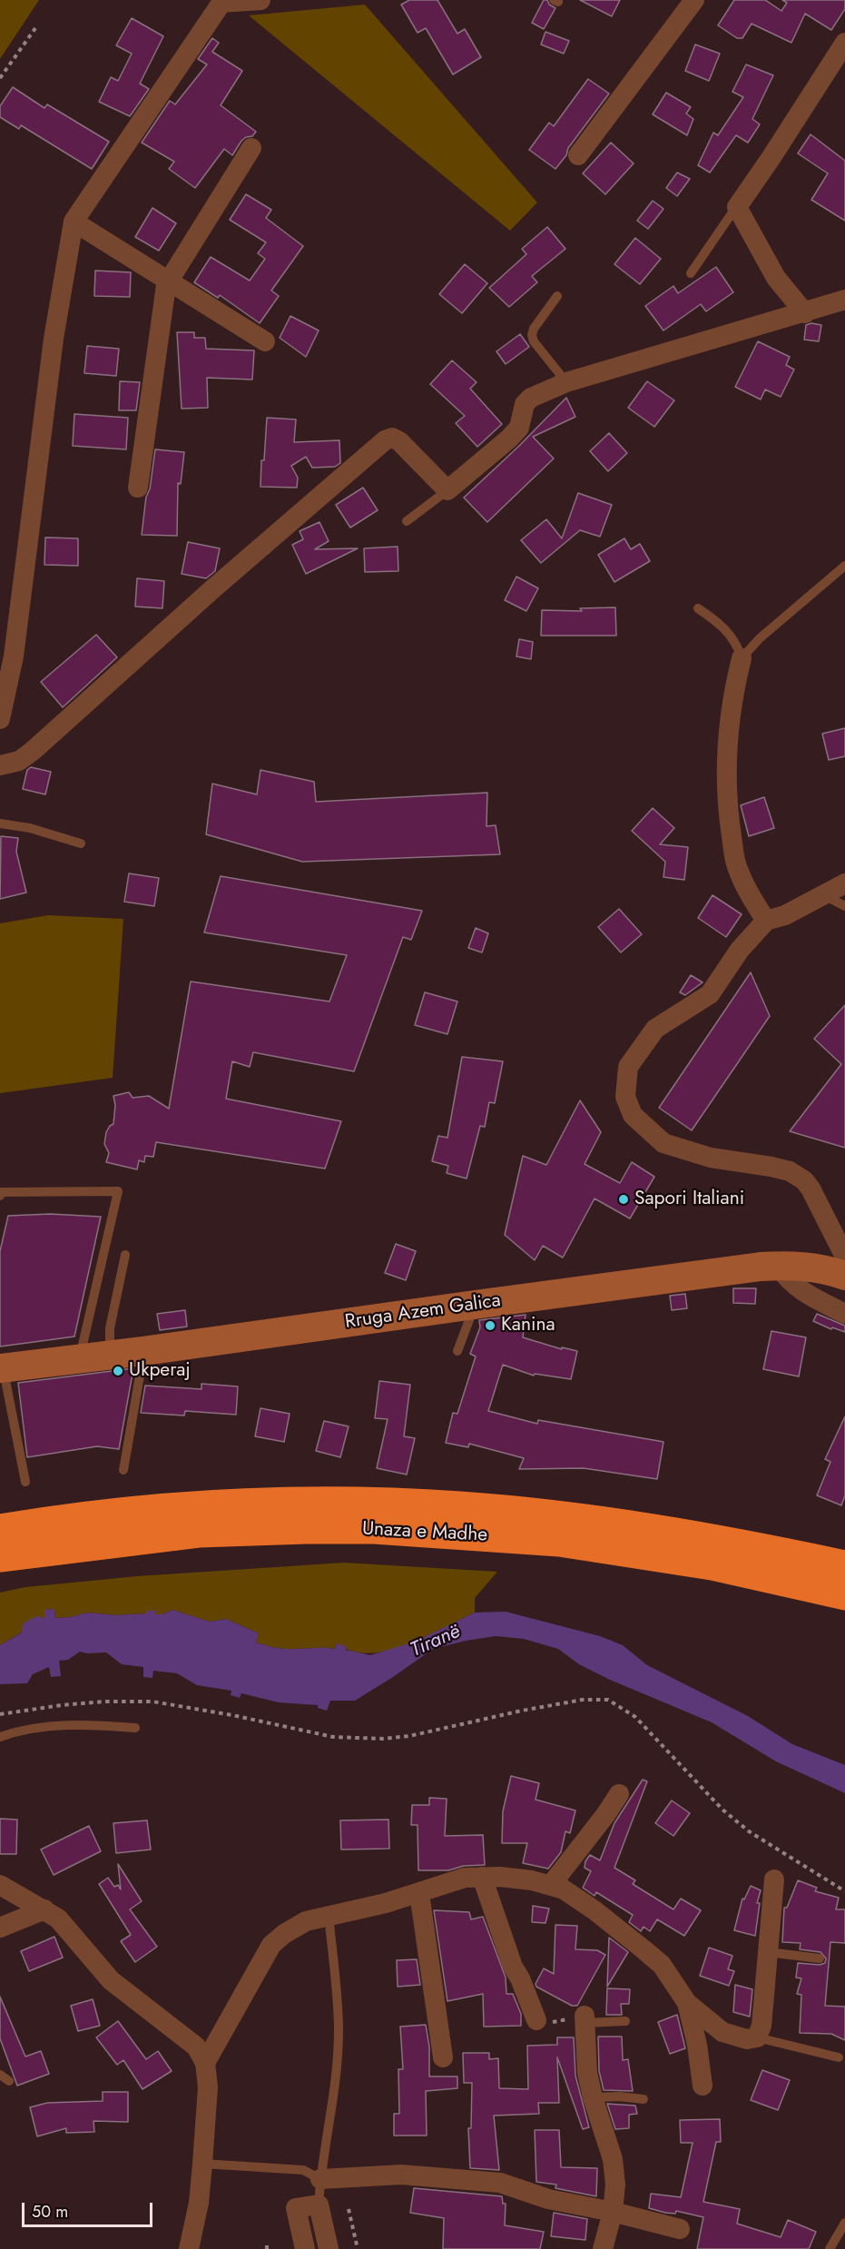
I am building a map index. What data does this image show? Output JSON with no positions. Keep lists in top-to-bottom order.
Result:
{
  "streets": {
    "highway": ["Unaza e Madhe"],
    "main road": ["Rruga Azem Galica"]
  },
  "water": ["Tiranë"],
  "places": ["Sapori Italiani", "Kanina", "Ukperaj"],
  "scale_bar": "50 m"
}
